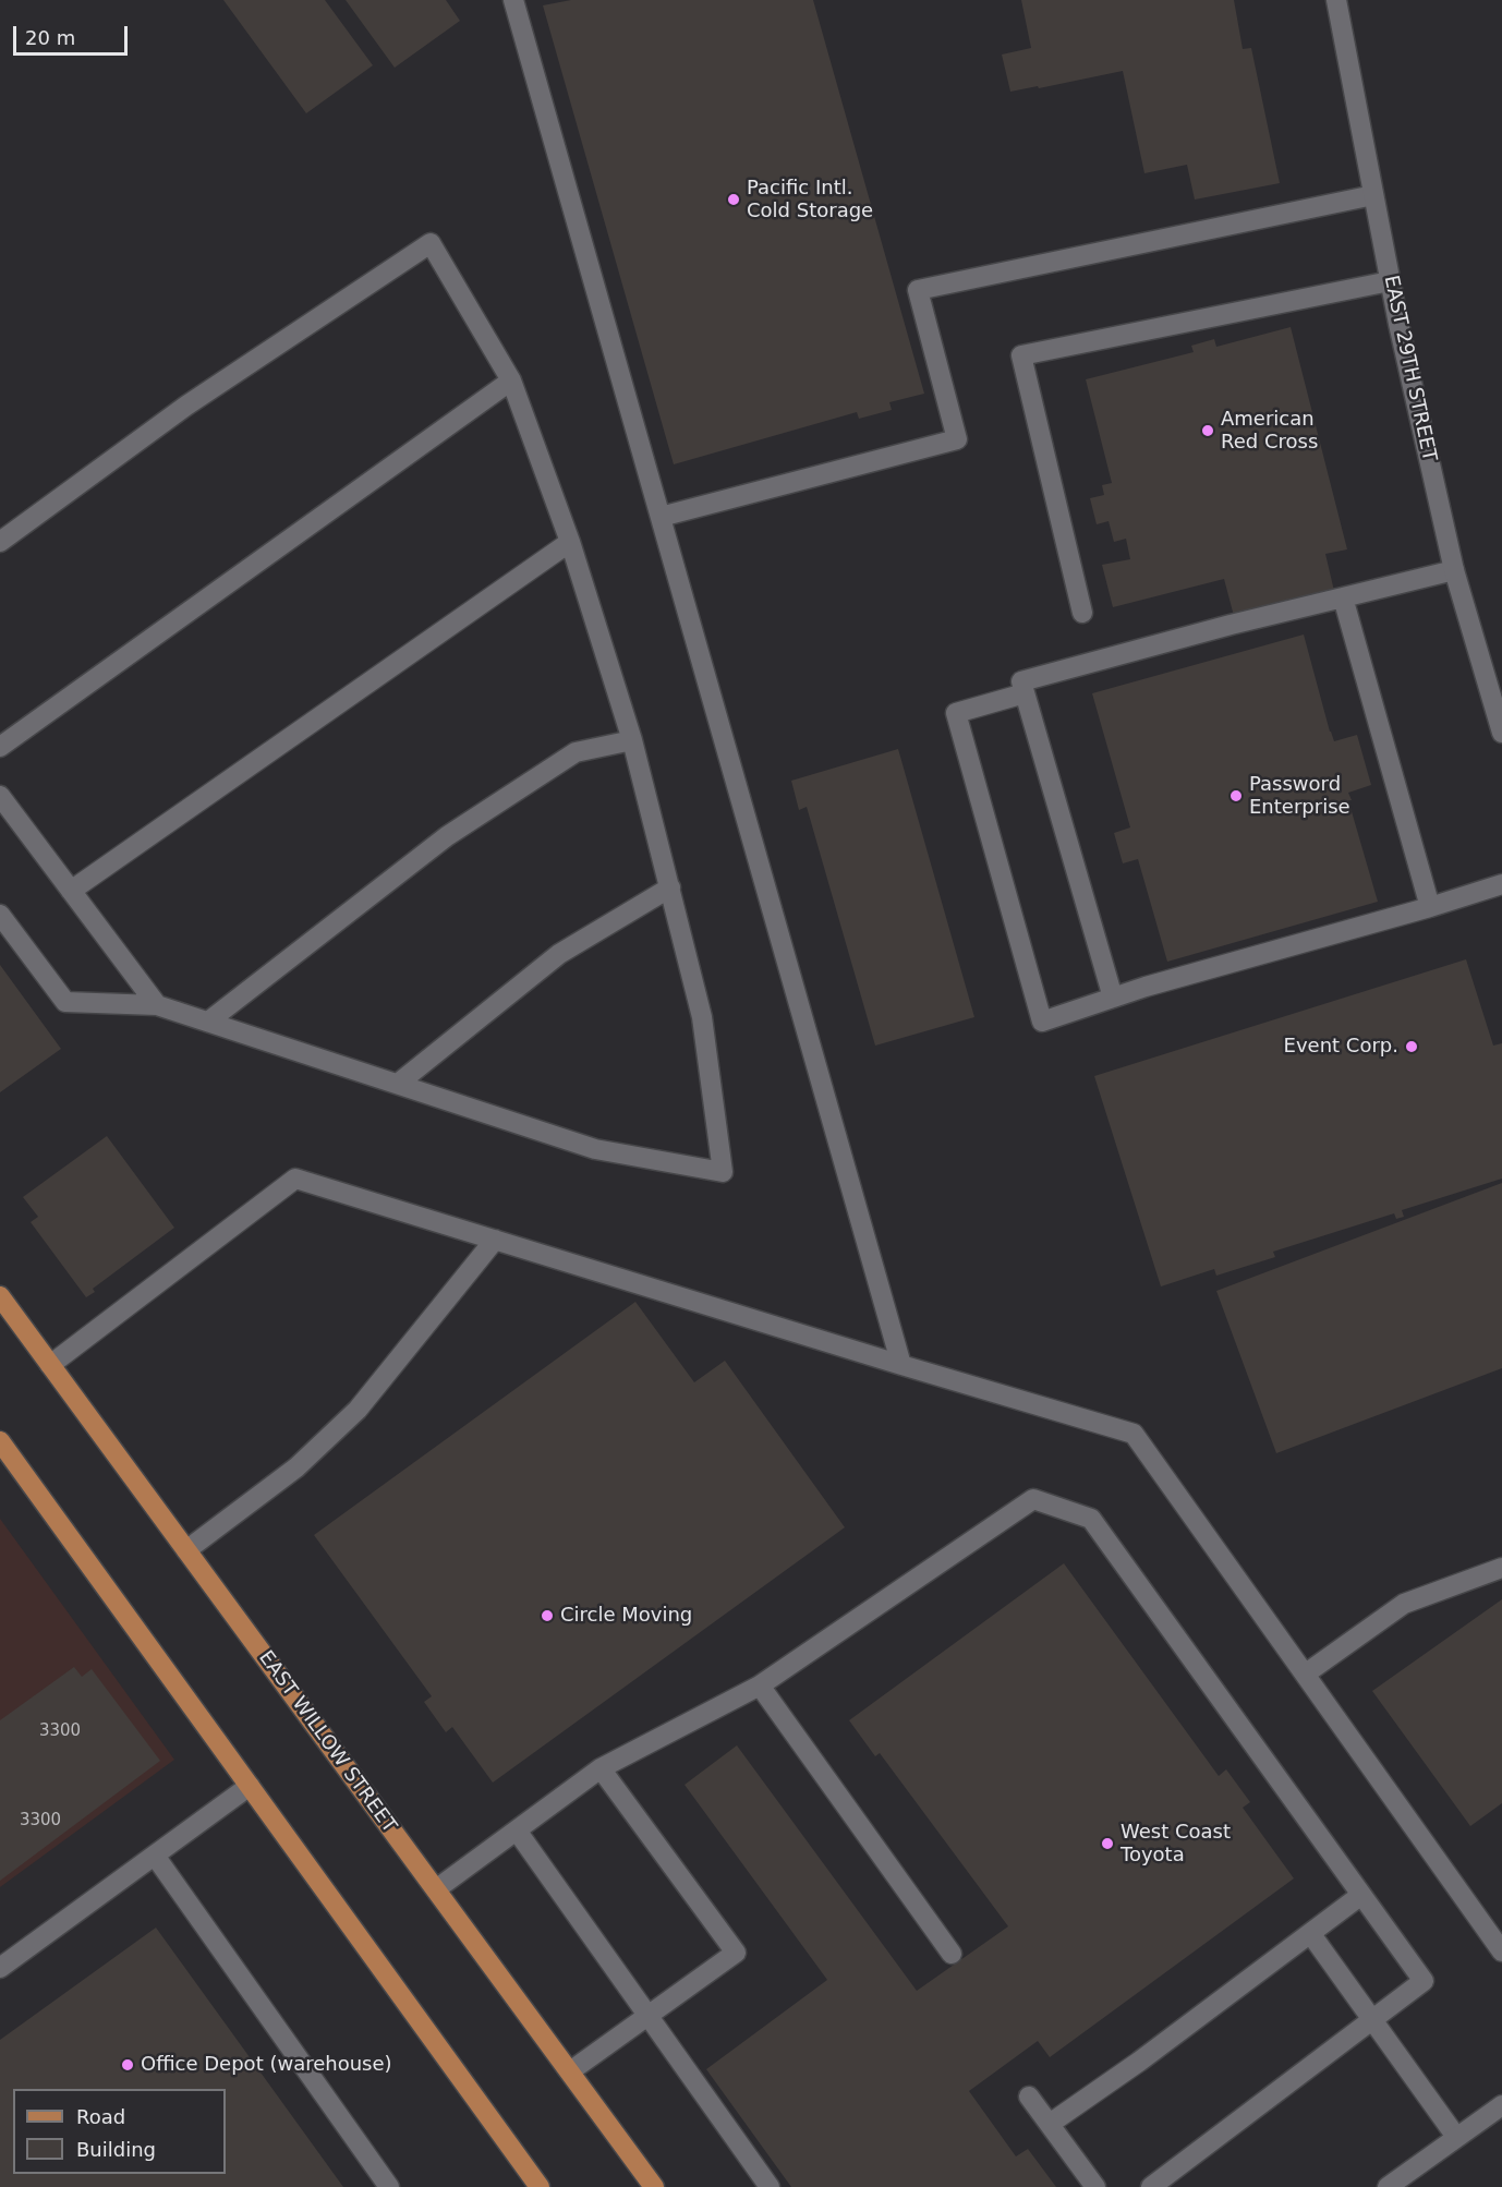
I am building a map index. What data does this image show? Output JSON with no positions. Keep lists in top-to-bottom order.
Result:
{
  "streets": {
    "main road": ["EAST WILLOW STREET"],
    "street": ["EAST 29TH STREET"]
  },
  "places": [
    "Pacific Intl. Cold Storage",
    "American Red Cross",
    "Password Enterprise",
    "Event Corp.",
    "Circle Moving",
    "West Coast Toyota",
    "Office Depot (warehouse)"
  ],
  "house_numbers": ["3300", "3300"],
  "legend": ["Road", "Building"],
  "scale_bar": "20 m"
}
